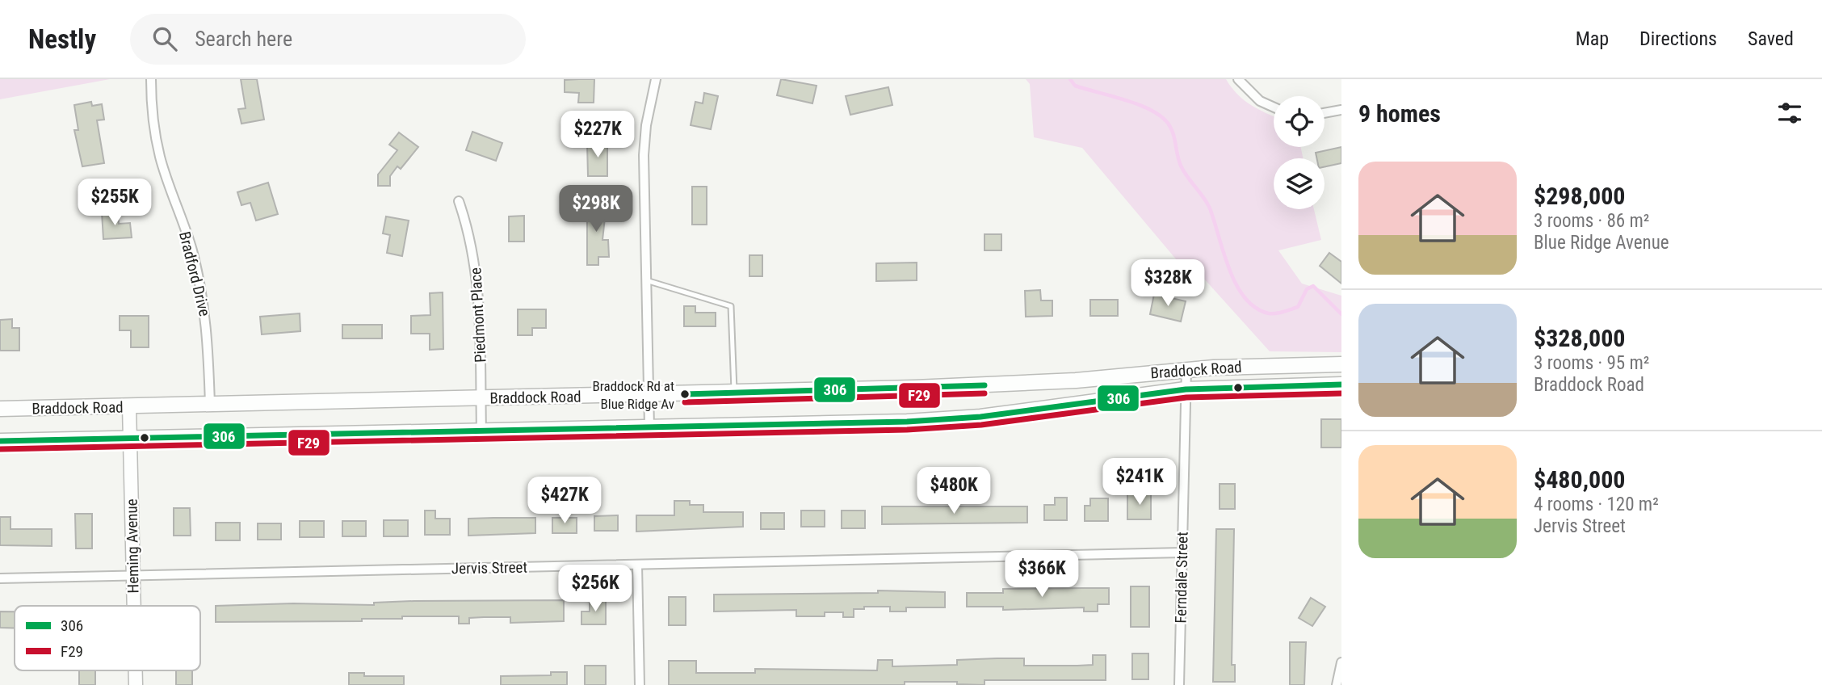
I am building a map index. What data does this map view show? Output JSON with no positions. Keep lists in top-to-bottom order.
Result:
{
  "streets": {
    "main road": ["Braddock Road"],
    "street": [
      "Bradford Drive",
      "Piedmont Place",
      "Heming Avenue",
      "Jervis Street",
      "Ferndale Street"
    ]
  },
  "crossings": [
    ["Bradford Drive", "Braddock Road"],
    ["Piedmont Place", "Braddock Road"],
    ["Braddock Road", "Heming Avenue"],
    ["Braddock Road", "Ferndale Street"],
    ["Heming Avenue", "Jervis Street"],
    ["Jervis Street", "Ferndale Street"]
  ],
  "places": ["Braddock Rd at Blue Ridge Av"],
  "lines": ["transit line 306", "transit line F29"],
  "legend": ["306", "F29"],
  "page": {
    "header": "Nestly",
    "search": "Search here",
    "nav": ["Map", "Directions", "Saved"],
    "heading": "9 homes",
    "price": [
      "$227K",
      "$255K",
      "$298K",
      "$328K",
      "$241K",
      "$480K",
      "$427K",
      "$366K",
      "$256K"
    ],
    "list": [
      {
        "name": "$298,000",
        "note": "3 rooms · 86 m² · Blue Ridge Avenue"
      },
      {
        "name": "$328,000",
        "note": "3 rooms · 95 m² · Braddock Road"
      },
      {
        "name": "$480,000",
        "note": "4 rooms · 120 m² · Jervis Street"
      }
    ]
  }
}
